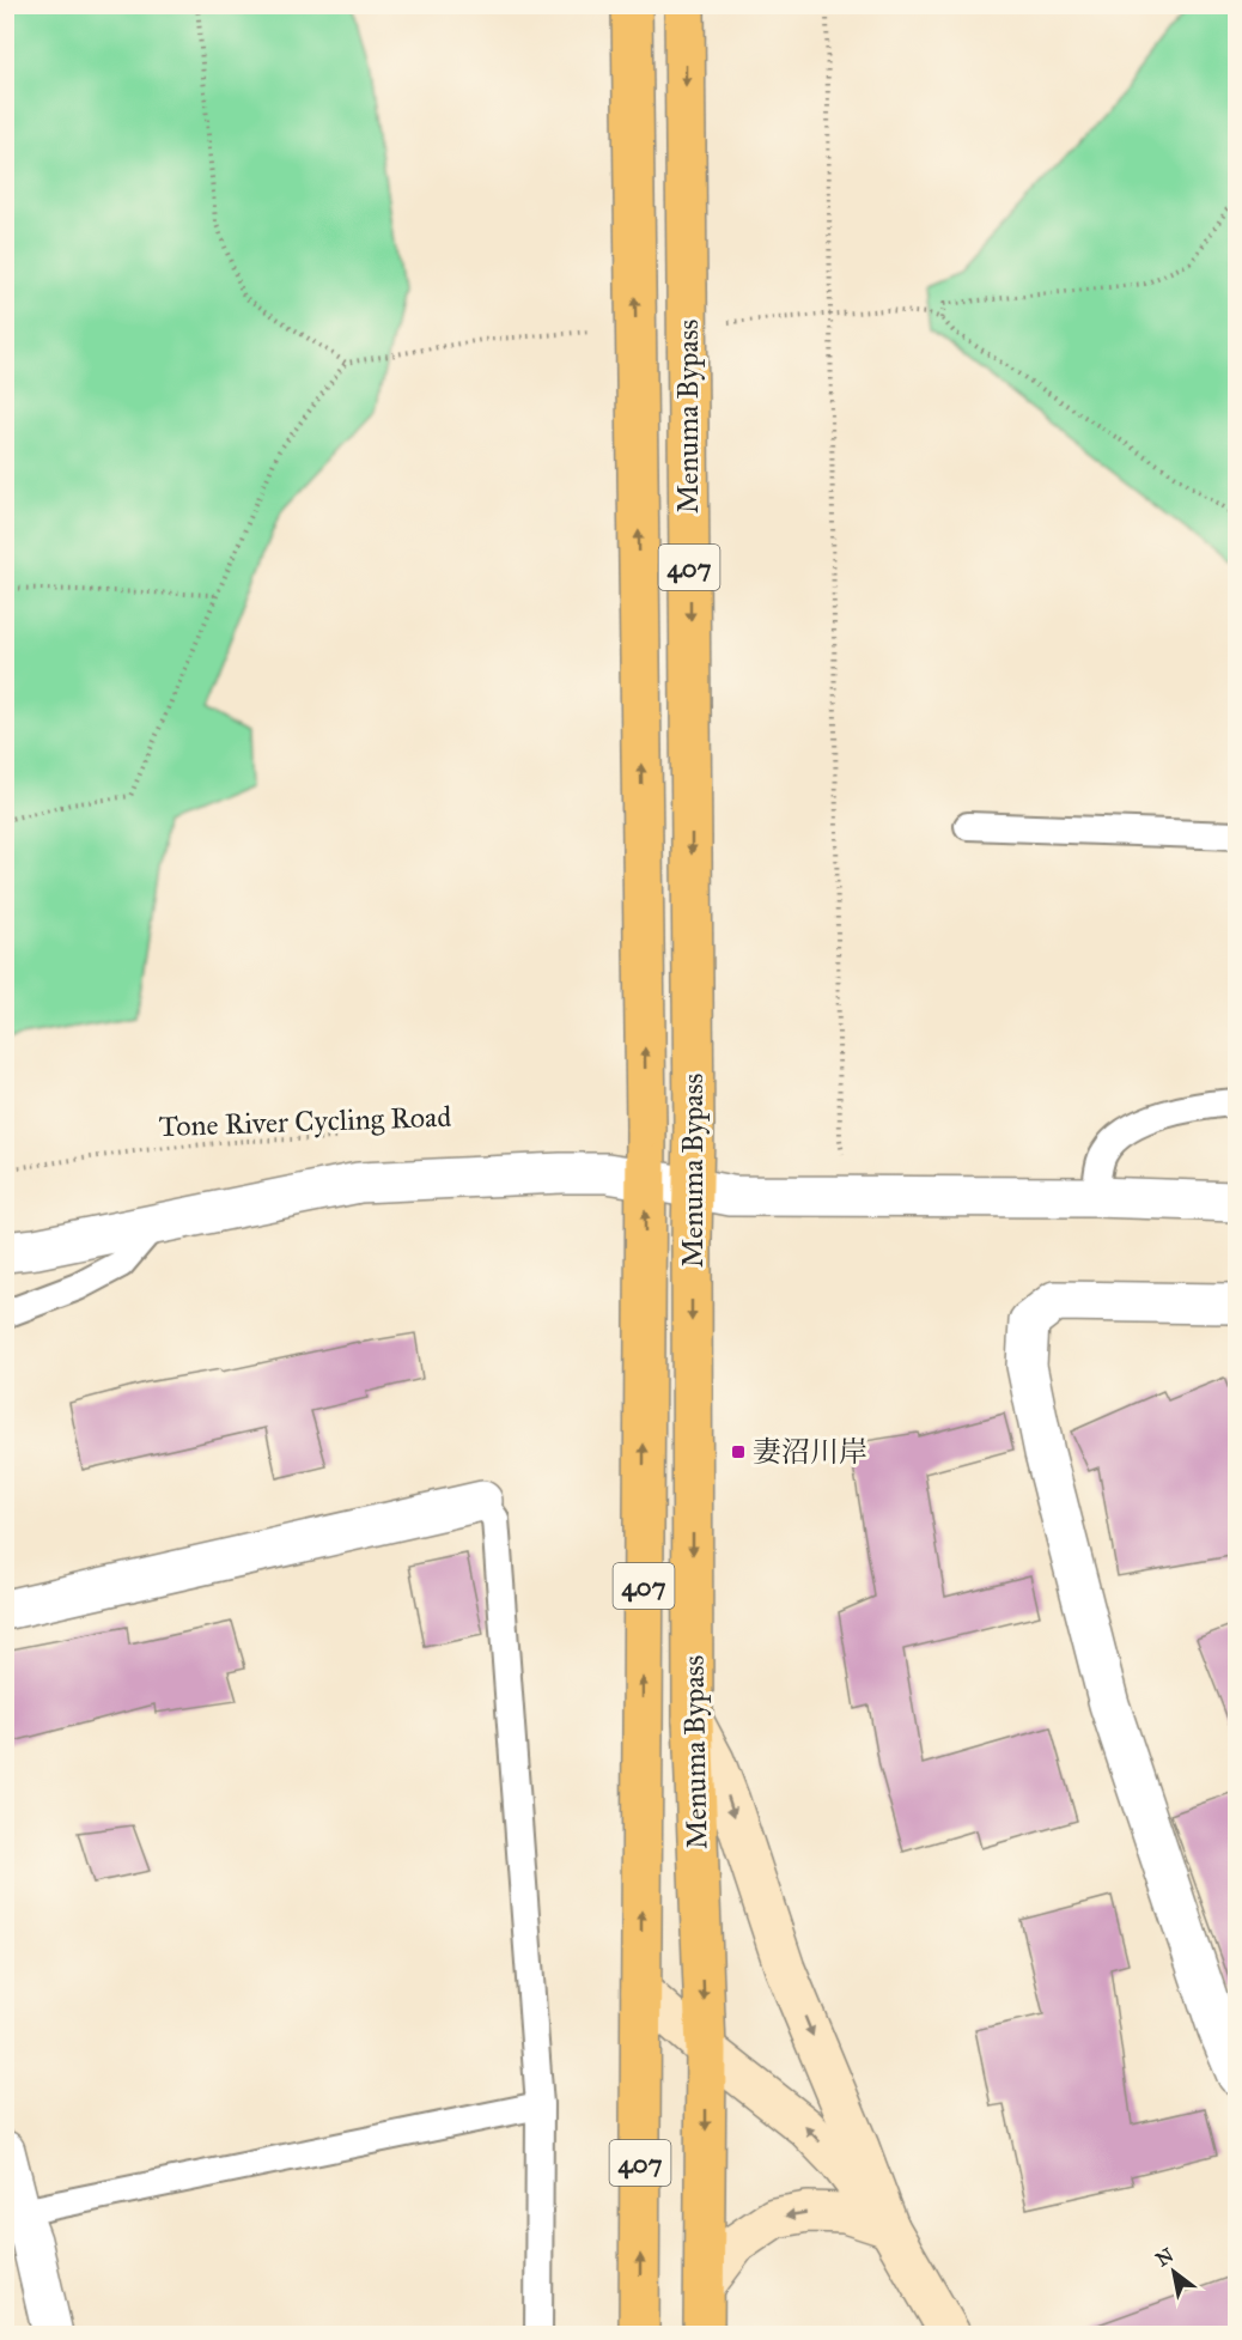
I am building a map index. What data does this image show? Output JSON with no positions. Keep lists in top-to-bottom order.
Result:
{
  "streets": {
    "highway": ["Menuma Bypass", "407"],
    "path": ["Tone River Cycling Road"]
  },
  "places": {
    "transit": ["妻沼川岸"]
  },
  "north": "top left"
}
